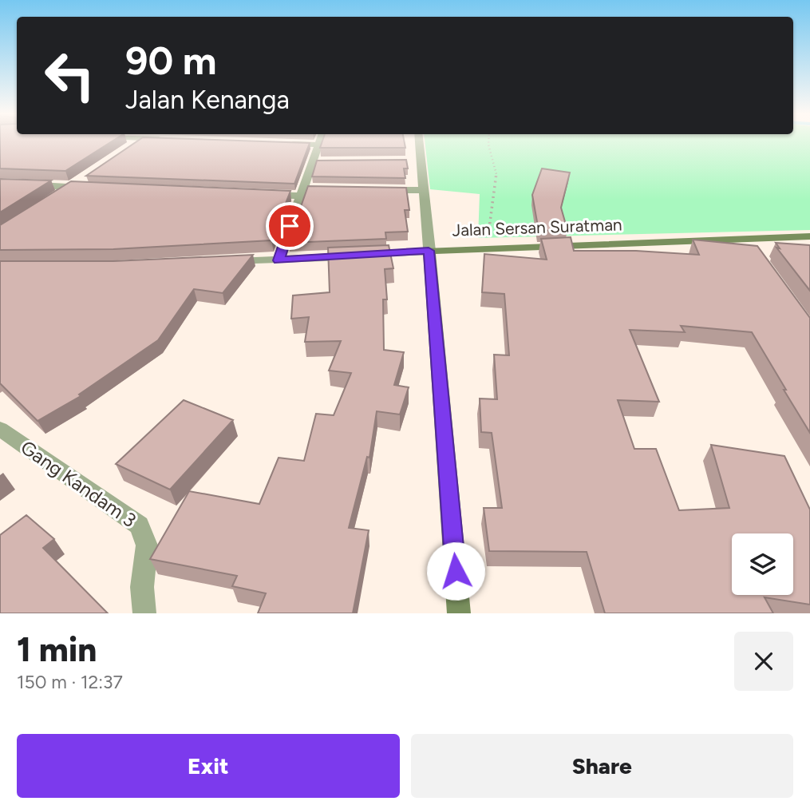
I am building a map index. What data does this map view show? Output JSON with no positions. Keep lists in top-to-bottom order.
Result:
{
  "streets": {
    "main road": ["Jalan Sersan Suratman"],
    "street": ["Gang Kandam 3"]
  },
  "page": {
    "turn": ["90 m", "Jalan Kenanga"],
    "heading": ["1 min", "150 m · 12:37"],
    "buttons": ["Exit", "Share"]
  }
}
